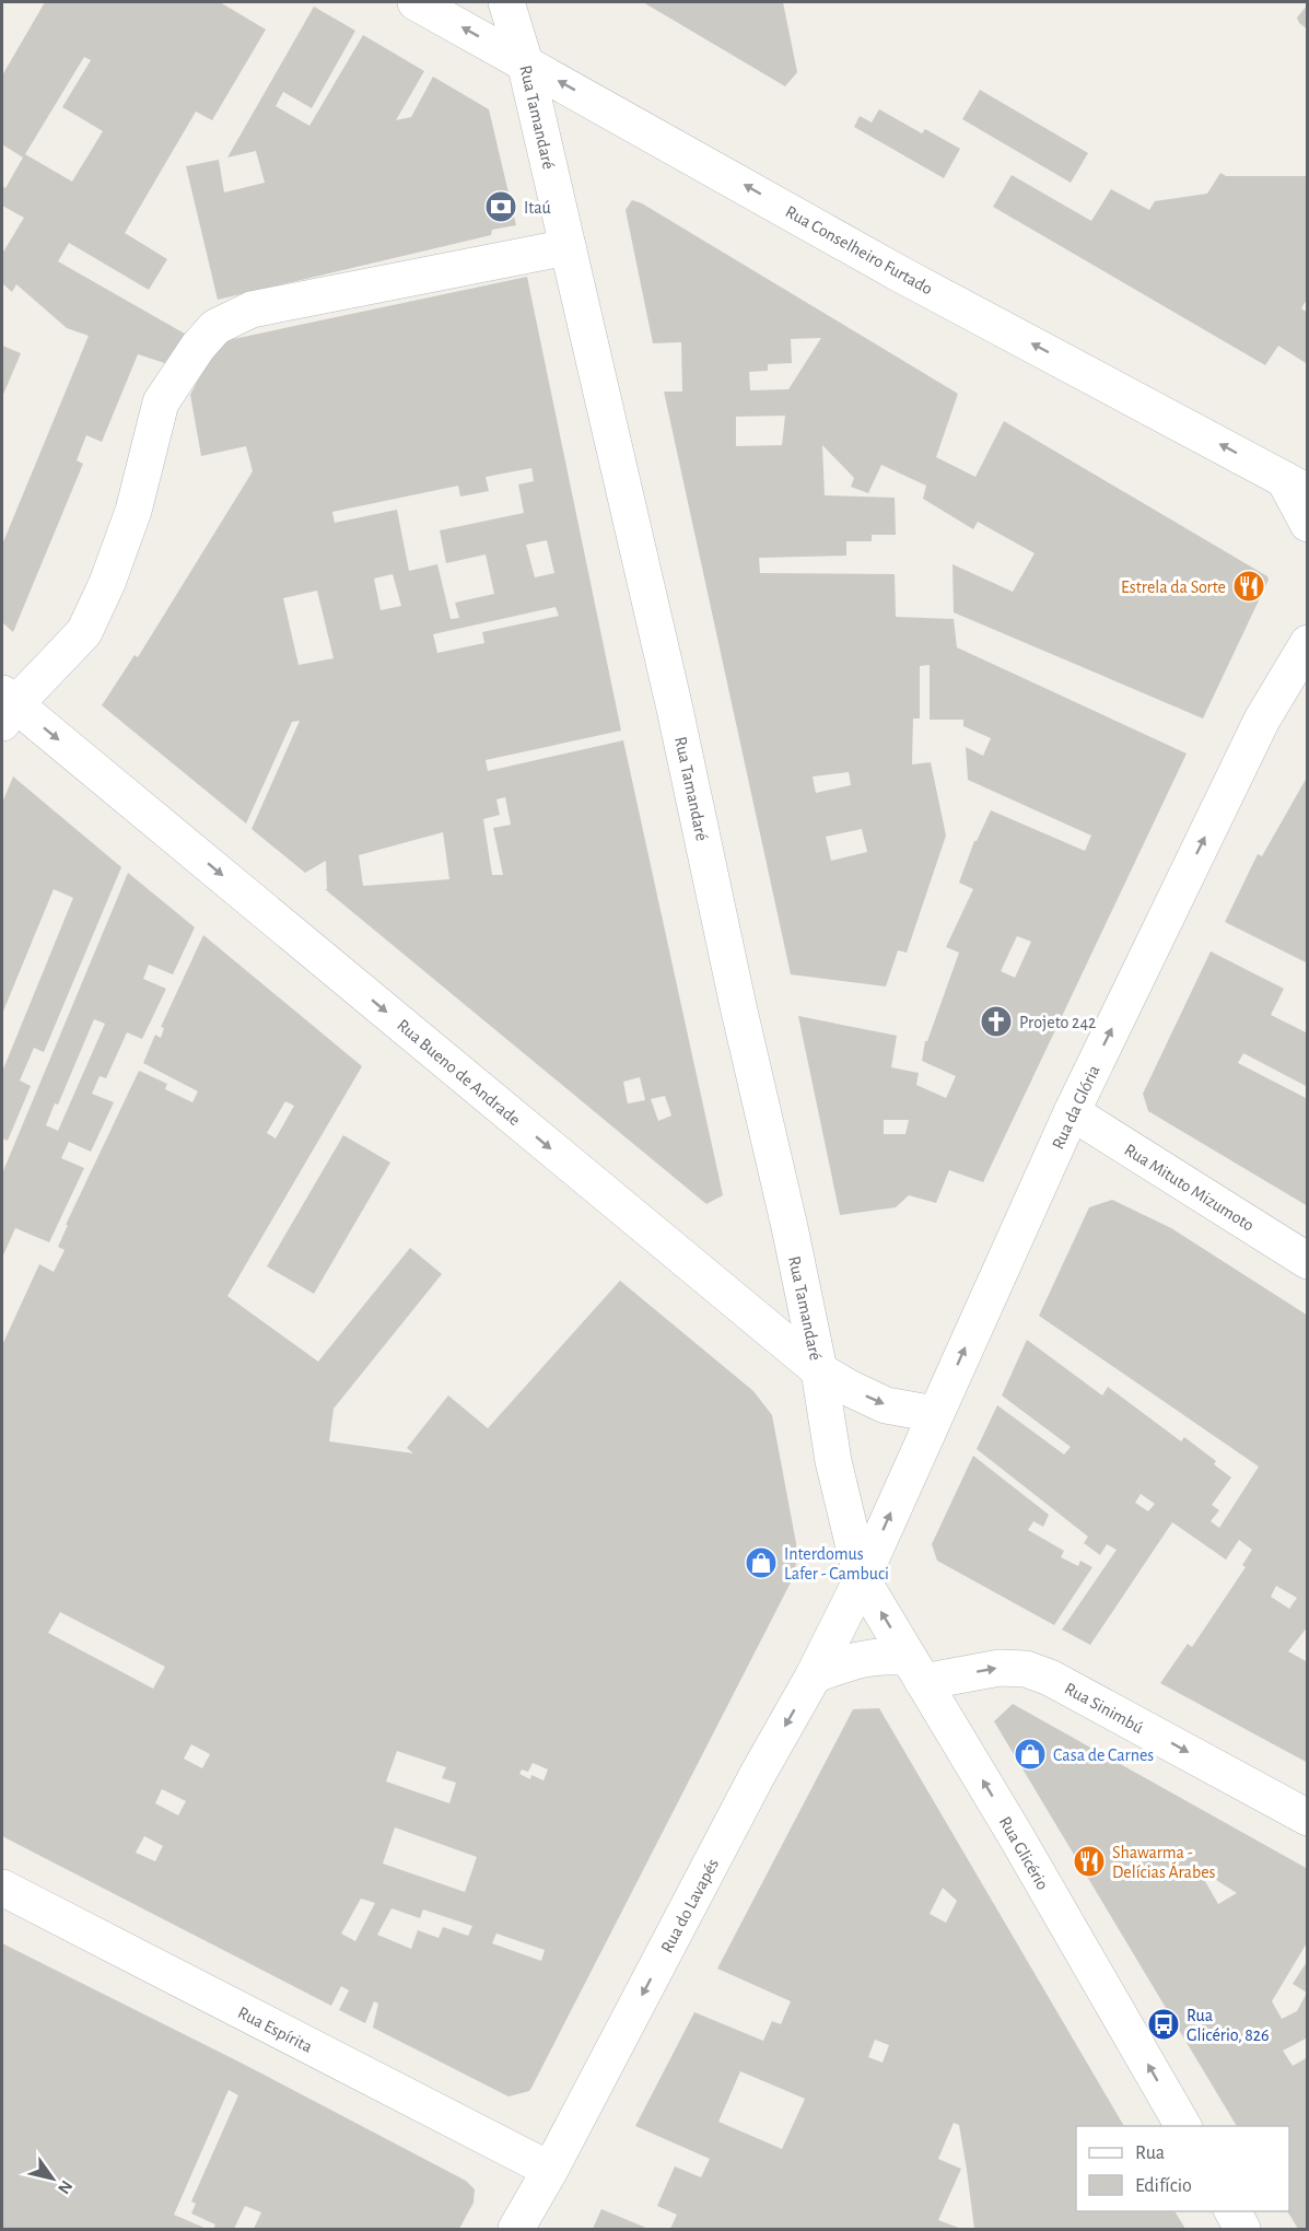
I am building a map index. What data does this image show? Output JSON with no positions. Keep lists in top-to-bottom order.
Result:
{
  "streets": {
    "street": [
      "Rua Tamandaré",
      "Rua Conselheiro Furtado",
      "Rua Bueno de Andrade",
      "Rua da Glória",
      "Rua Mituto Mizumoto",
      "Rua Sinimbú",
      "Rua Glicério",
      "Rua do Lavapés",
      "Rua Espírita"
    ]
  },
  "crossings": [
    ["Rua Tamandaré", "Rua Conselheiro Furtado"],
    ["Rua Tamandaré", "Rua Bueno de Andrade"],
    ["Rua Tamandaré", "Rua da Glória"],
    ["Rua Tamandaré", "Rua Glicério"],
    ["Rua Tamandaré", "Rua do Lavapés"],
    ["Rua Bueno de Andrade", "Rua da Glória"],
    ["Rua da Glória", "Rua Mituto Mizumoto"],
    ["Rua da Glória", "Rua Glicério"],
    ["Rua da Glória", "Rua do Lavapés"],
    ["Rua Sinimbú", "Rua Glicério"],
    ["Rua Sinimbú", "Rua do Lavapés"],
    ["Rua Glicério", "Rua do Lavapés"],
    ["Rua do Lavapés", "Rua Espírita"]
  ],
  "one_way": [
    "Rua Conselheiro Furtado",
    "Rua Bueno de Andrade",
    "Rua da Glória",
    "Rua Sinimbú",
    "Rua Glicério",
    "Rua do Lavapés"
  ],
  "places": {
    "bank": ["Itaú"],
    "restaurant": ["Estrela da Sorte", "Shawarma - Delícias Árabes"],
    "church": ["Projeto 242"],
    "shop": ["Interdomus Lafer - Cambuci", "Casa de Carnes"],
    "bus stop": ["Rua Glicério, 826"]
  },
  "legend": ["Rua", "Edifício"],
  "north": "bottom right"
}
